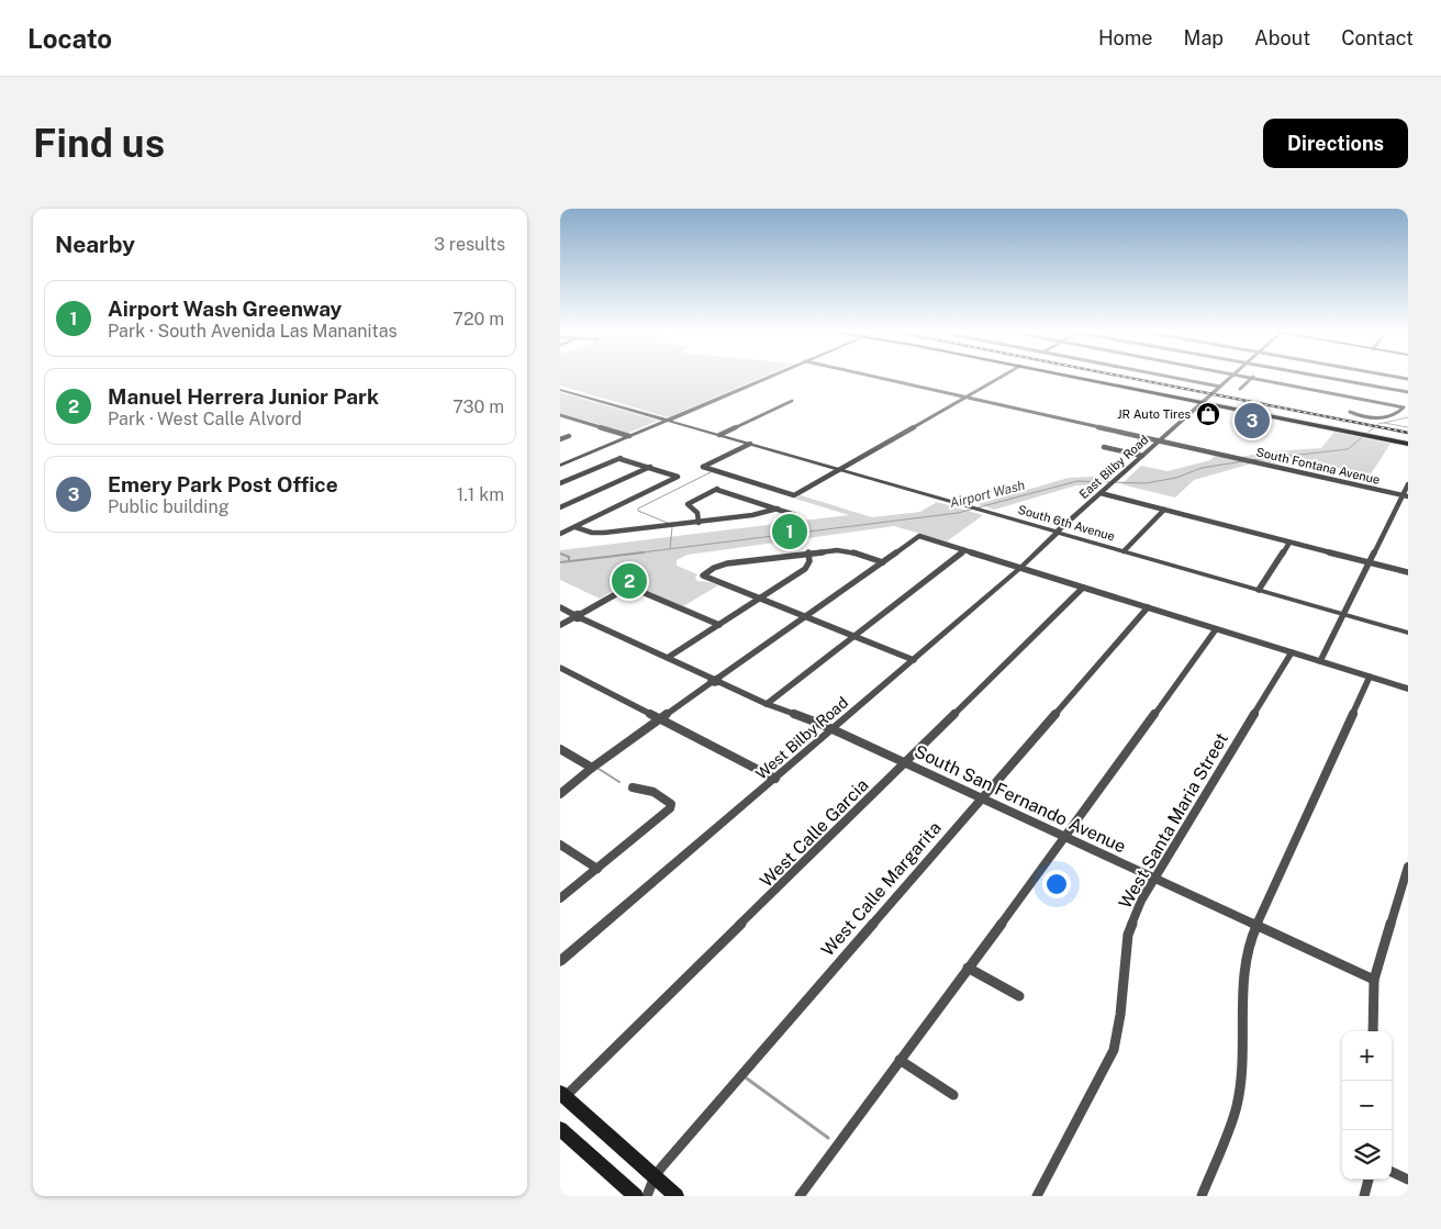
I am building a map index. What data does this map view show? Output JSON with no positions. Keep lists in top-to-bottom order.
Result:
{
  "streets": {
    "street": [
      "South Fontana Avenue",
      "East Bilby Road",
      "South 6th Avenue",
      "West Bilby Road",
      "South San Fernando Avenue",
      "West Santa Maria Street",
      "West Calle Garcia",
      "West Calle Margarita"
    ]
  },
  "crossings": [
    ["South Fontana Avenue", "East Bilby Road"],
    ["East Bilby Road", "South 6th Avenue"],
    ["East Bilby Road", "West Bilby Road"],
    ["South 6th Avenue", "West Bilby Road"],
    ["West Bilby Road", "South San Fernando Avenue"],
    ["South San Fernando Avenue", "West Santa Maria Street"],
    ["South San Fernando Avenue", "West Calle Garcia"],
    ["South San Fernando Avenue", "West Calle Margarita"]
  ],
  "water": ["Airport Wash"],
  "places": {
    "shop": ["JR Auto Tires"]
  },
  "page": {
    "header": "Locato",
    "nav": [
      "Home",
      "Map",
      "About",
      "Contact"
    ],
    "buttons": "Directions",
    "title": "Find us",
    "heading": ["Nearby", "3 results"],
    "list": [
      {
        "mark": "1",
        "name": "Airport Wash Greenway",
        "note": "Park · South Avenida Las Mananitas",
        "value": "720 m"
      },
      {
        "mark": "2",
        "name": "Manuel Herrera Junior Park",
        "note": "Park · West Calle Alvord",
        "value": "730 m"
      },
      {
        "mark": "3",
        "name": "Emery Park Post Office",
        "note": "Public building",
        "value": "1.1 km"
      }
    ],
    "pins": ["3", "1", "2"],
    "map_buttons": ["+", "−"]
  }
}
